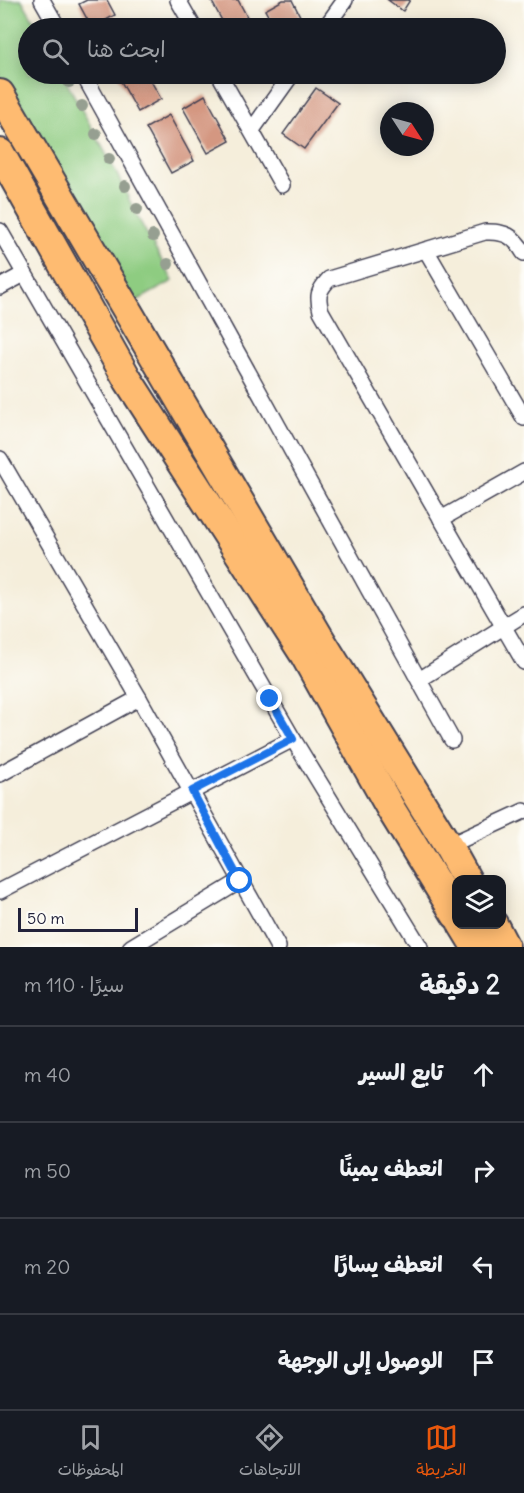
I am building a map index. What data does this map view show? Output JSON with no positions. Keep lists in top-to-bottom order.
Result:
{
  "scale_bar": "50 m",
  "north": "bottom right",
  "page": {
    "search": "ابحث هنا",
    "scale": "50 m",
    "heading": ["2 دقيقة", "سيرًا · 110 m"],
    "list": [
      ["تابع السير", "40 m"],
      ["انعطف يمينًا", "50 m"],
      ["انعطف يسارًا", "20 m"],
      "الوصول إلى الوجهة"
    ],
    "nav": ["الخريطة", "الاتجاهات", "المحفوظات"]
  }
}
